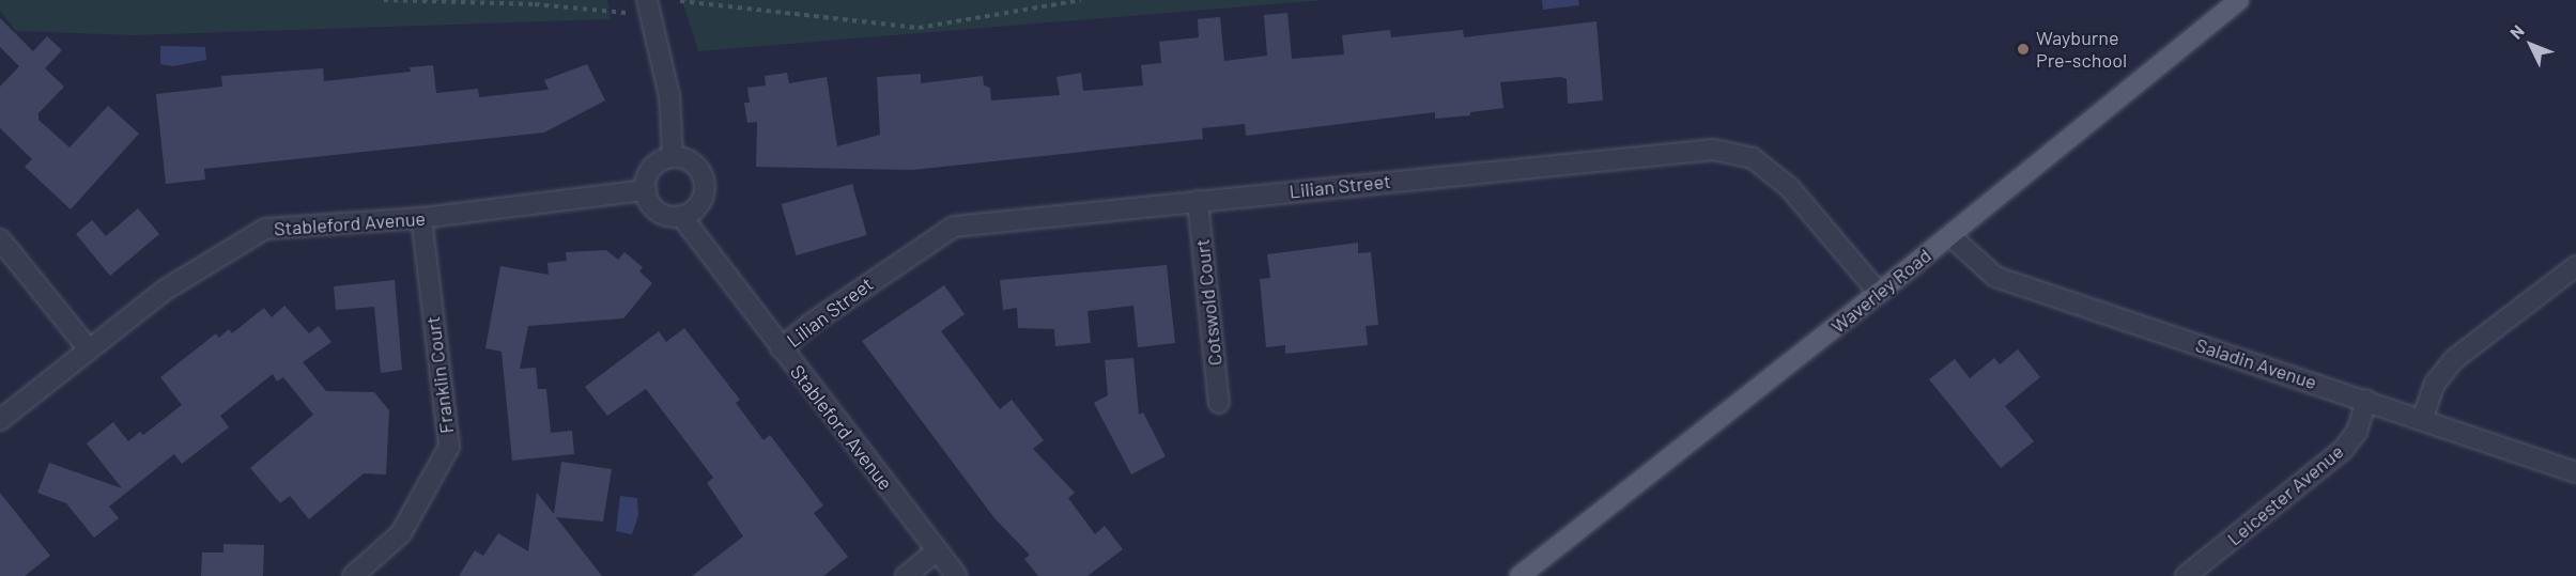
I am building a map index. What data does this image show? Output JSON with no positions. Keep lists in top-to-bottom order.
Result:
{
  "streets": {
    "main road": ["Waverley Road"],
    "street": [
      "Lilian Street",
      "Stableford Avenue",
      "Cotswold Court",
      "Saladin Avenue",
      "Franklin Court",
      "Leicester Avenue"
    ]
  },
  "crossings": [
    ["Lilian Street", "Stableford Avenue"],
    ["Lilian Street", "Waverley Road"],
    ["Lilian Street", "Cotswold Court"],
    ["Stableford Avenue", "Franklin Court"],
    ["Waverley Road", "Saladin Avenue"],
    ["Saladin Avenue", "Leicester Avenue"]
  ],
  "places": ["Wayburne Pre-school"],
  "north": "top left"
}
